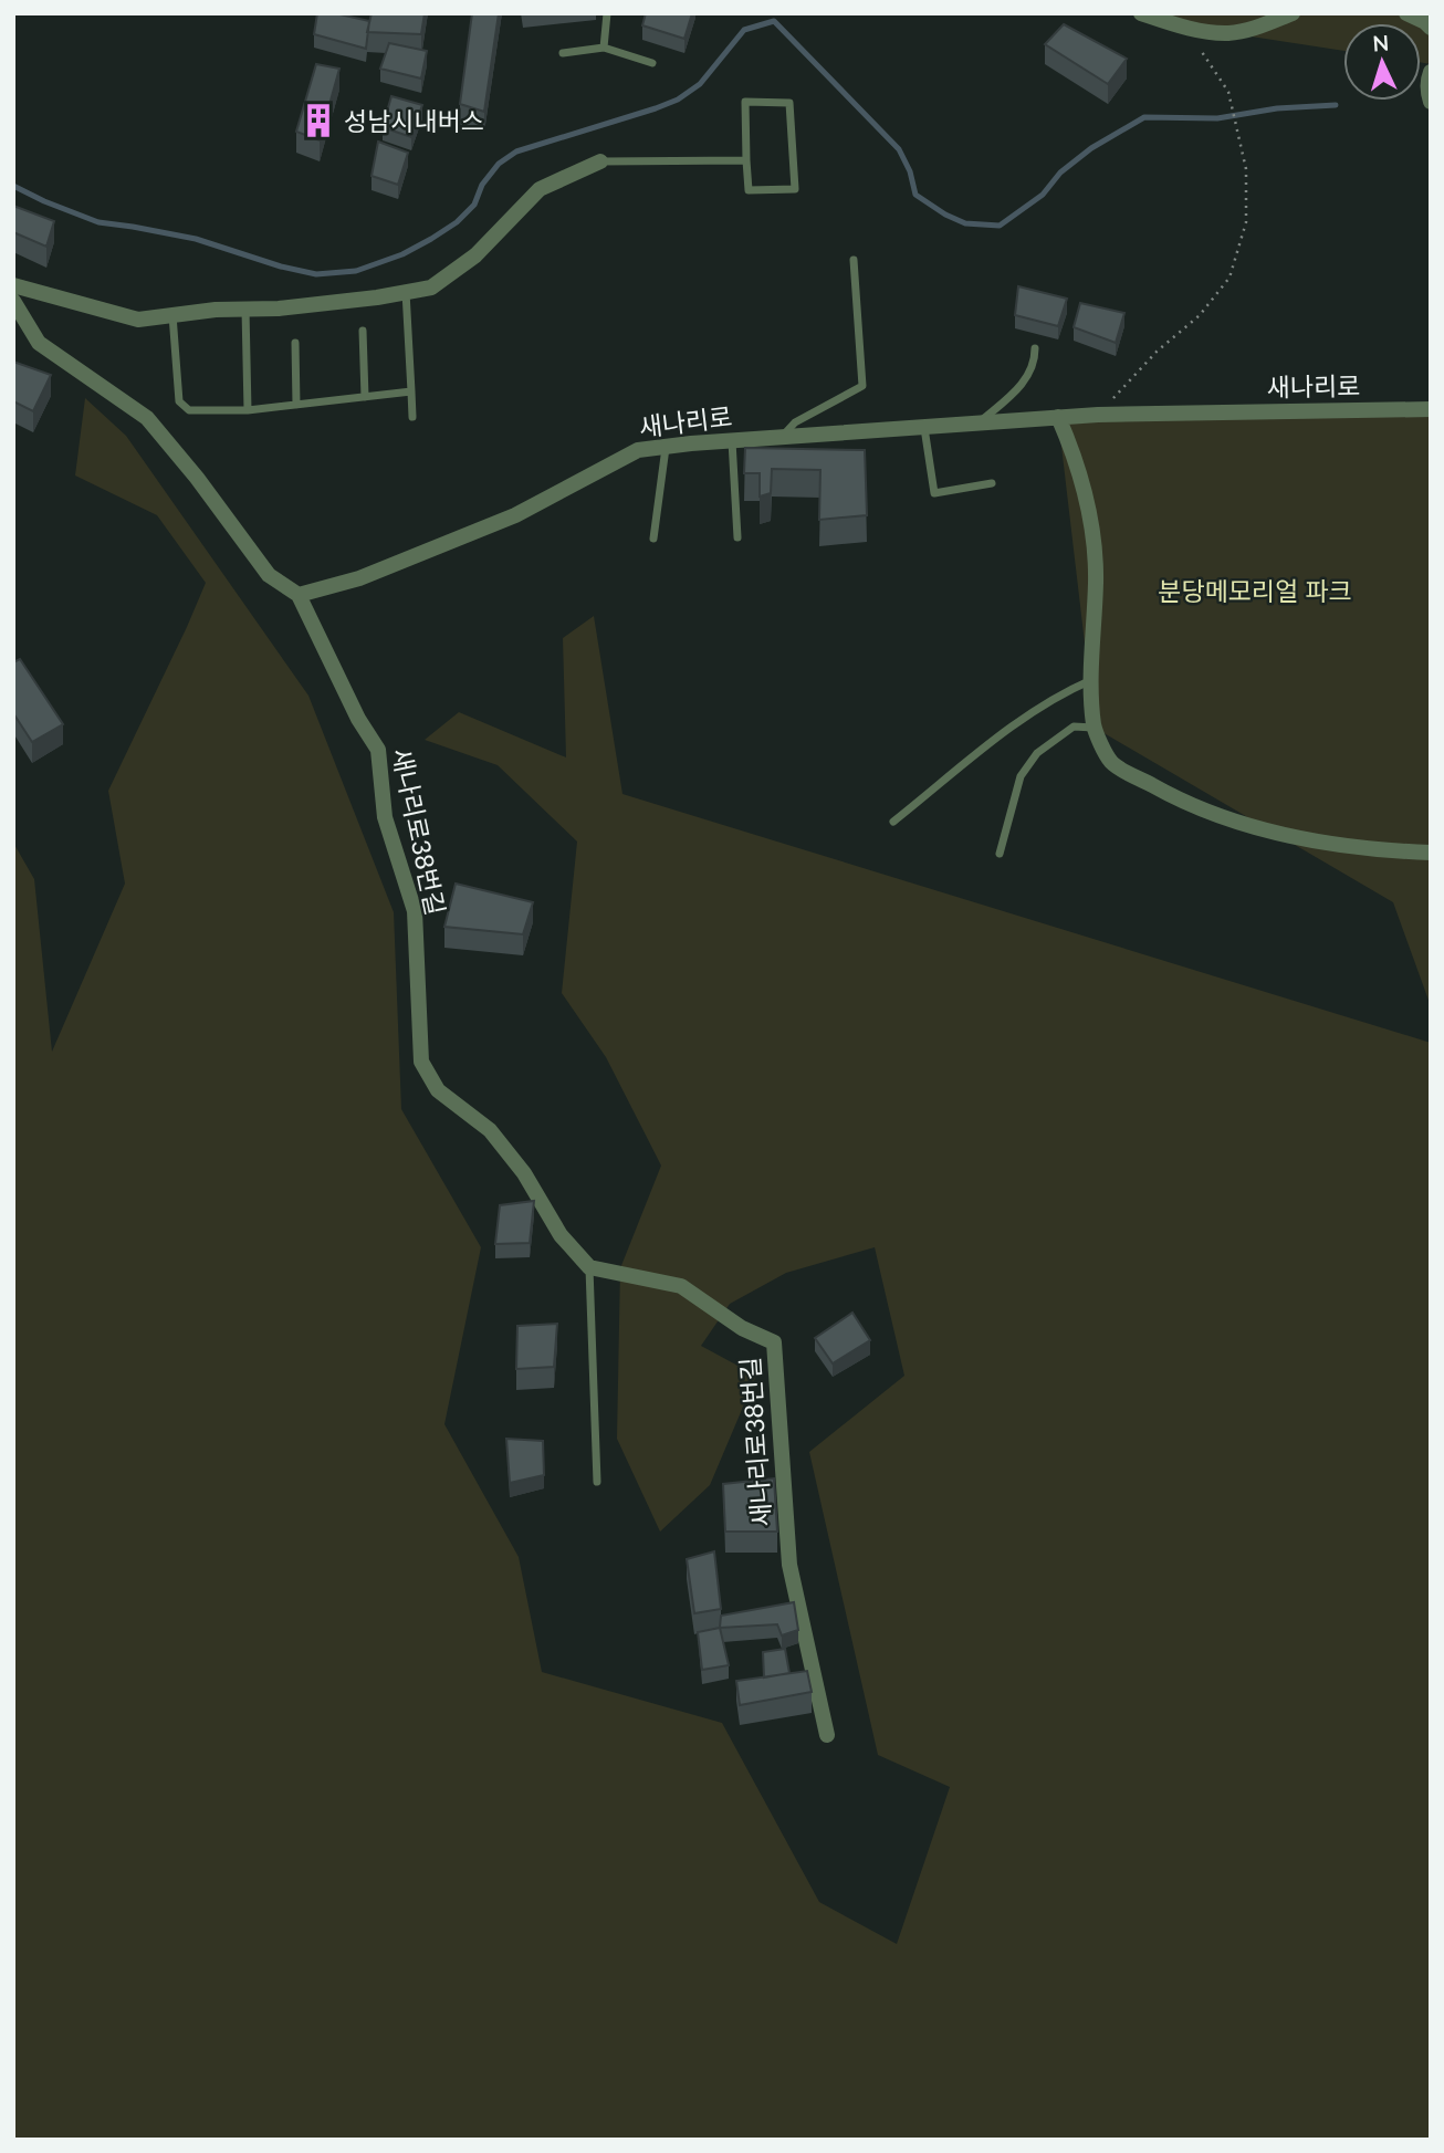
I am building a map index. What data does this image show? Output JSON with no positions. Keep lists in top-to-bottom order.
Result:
{
  "streets": {
    "street": ["새나리로", "새나리로38번길"]
  },
  "crossings": [
    ["새나리로", "새나리로38번길"]
  ],
  "parks": ["분당메모리얼 파크"],
  "places": {
    "building": ["성남시내버스"]
  },
  "north": "top"
}
